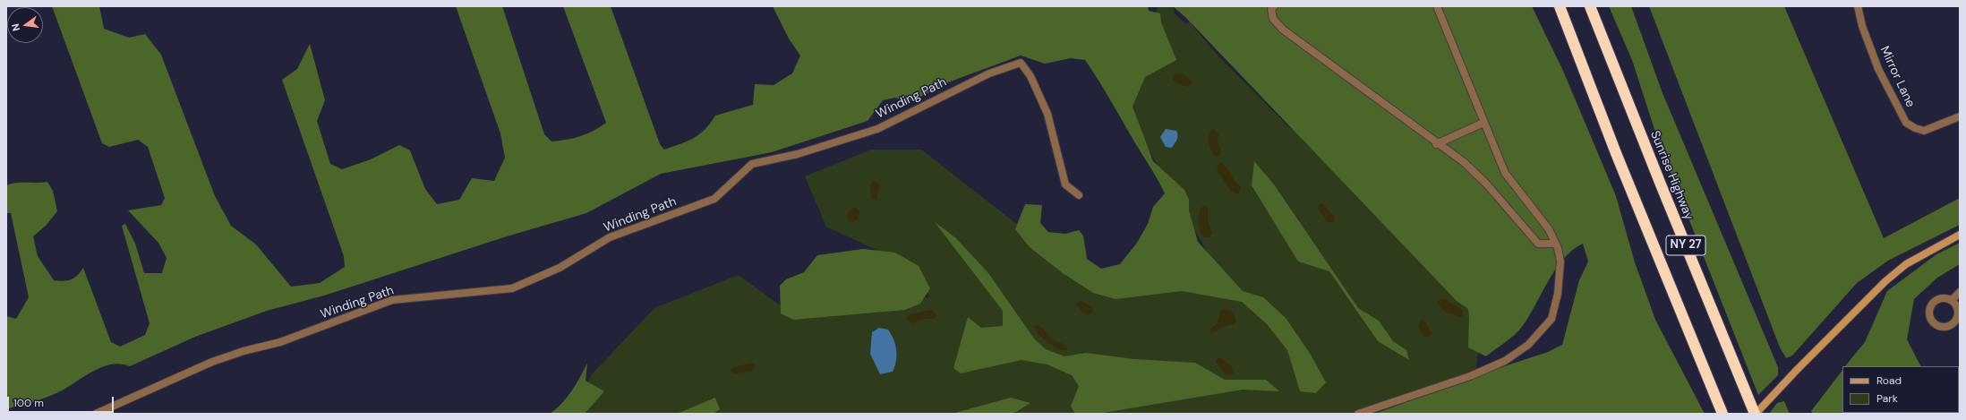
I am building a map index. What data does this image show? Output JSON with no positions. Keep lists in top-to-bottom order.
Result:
{
  "streets": {
    "highway": ["Sunrise Highway", "NY 27"],
    "street": ["Mirror Lane", "Winding Path"]
  },
  "legend": ["Road", "Park"],
  "scale_bar": "100 m",
  "north": "left"
}
